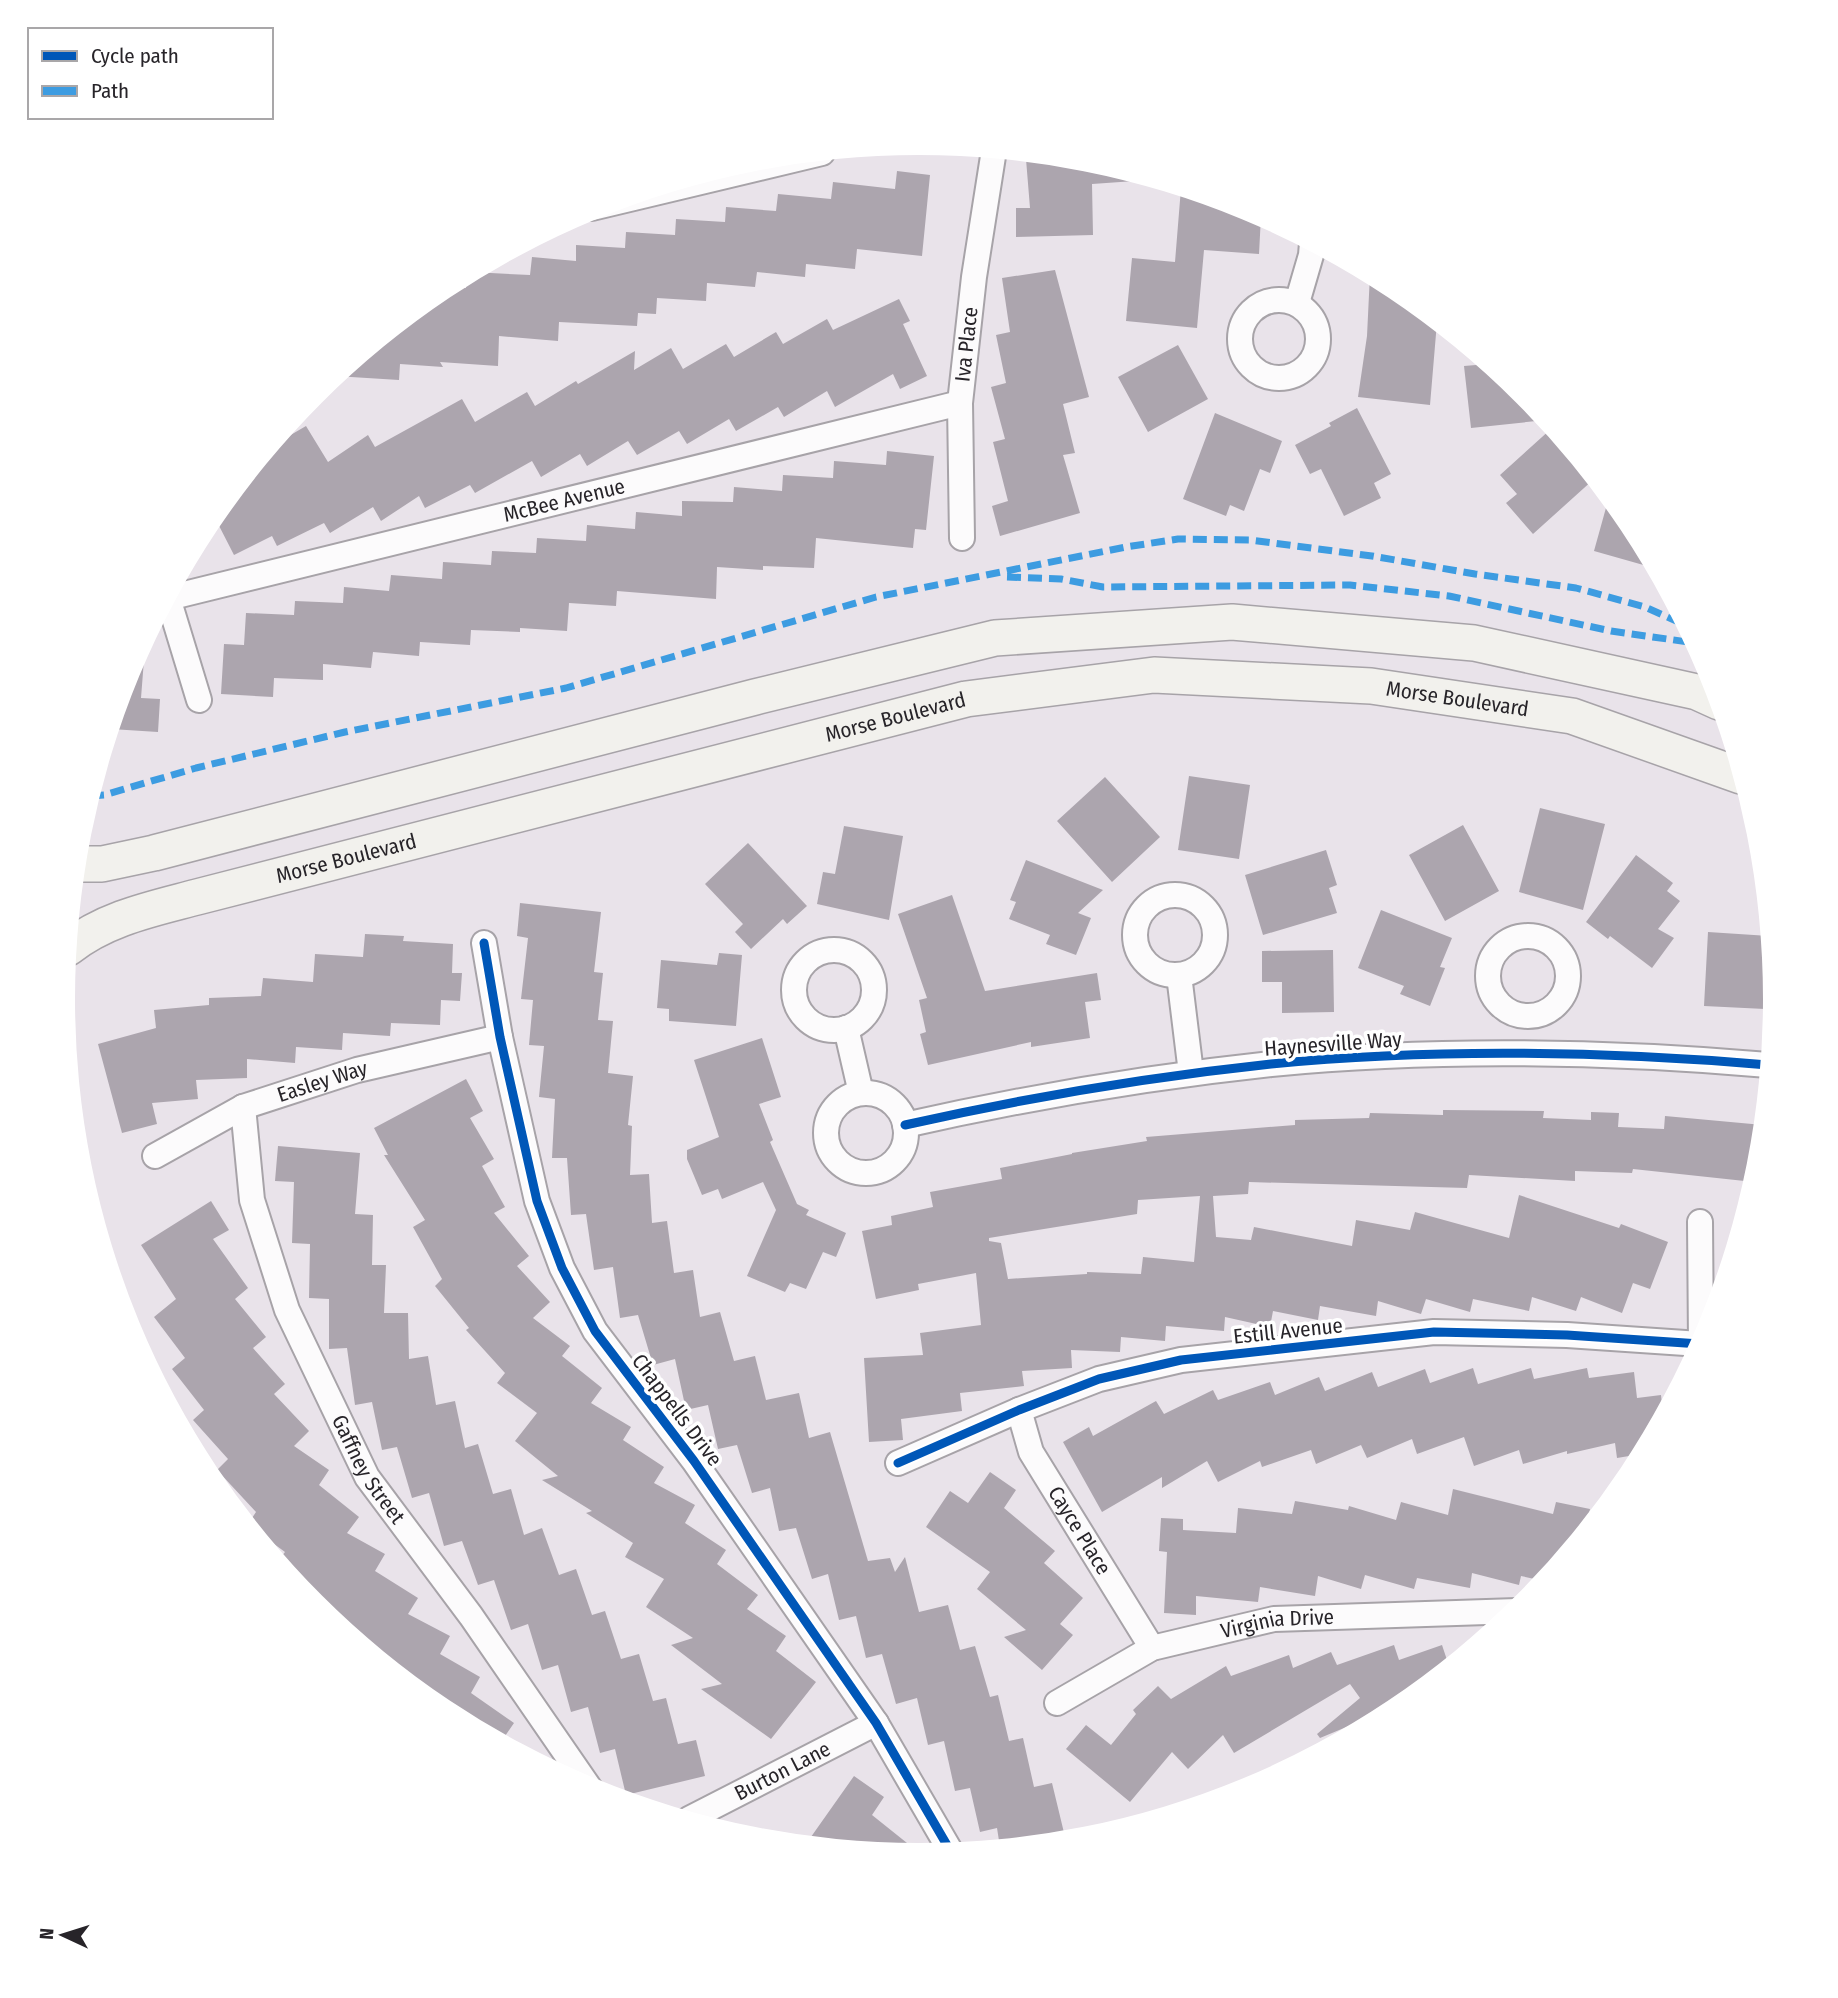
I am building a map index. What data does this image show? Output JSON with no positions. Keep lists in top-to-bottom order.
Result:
{
  "streets": {
    "main road": ["Morse Boulevard"],
    "street": [
      "Iva Place",
      "McBee Avenue",
      "Haynesville Way",
      "Easley Way",
      "Estill Avenue",
      "Chappells Drive",
      "Gaffney Street",
      "Cayce Place",
      "Virginia Drive",
      "Burton Lane"
    ]
  },
  "crossings": [
    ["Iva Place", "McBee Avenue"],
    ["Easley Way", "Chappells Drive"],
    ["Easley Way", "Gaffney Street"],
    ["Estill Avenue", "Cayce Place"],
    ["Chappells Drive", "Burton Lane"],
    ["Cayce Place", "Virginia Drive"]
  ],
  "legend": ["Cycle path", "Path"],
  "north": "left"
}
